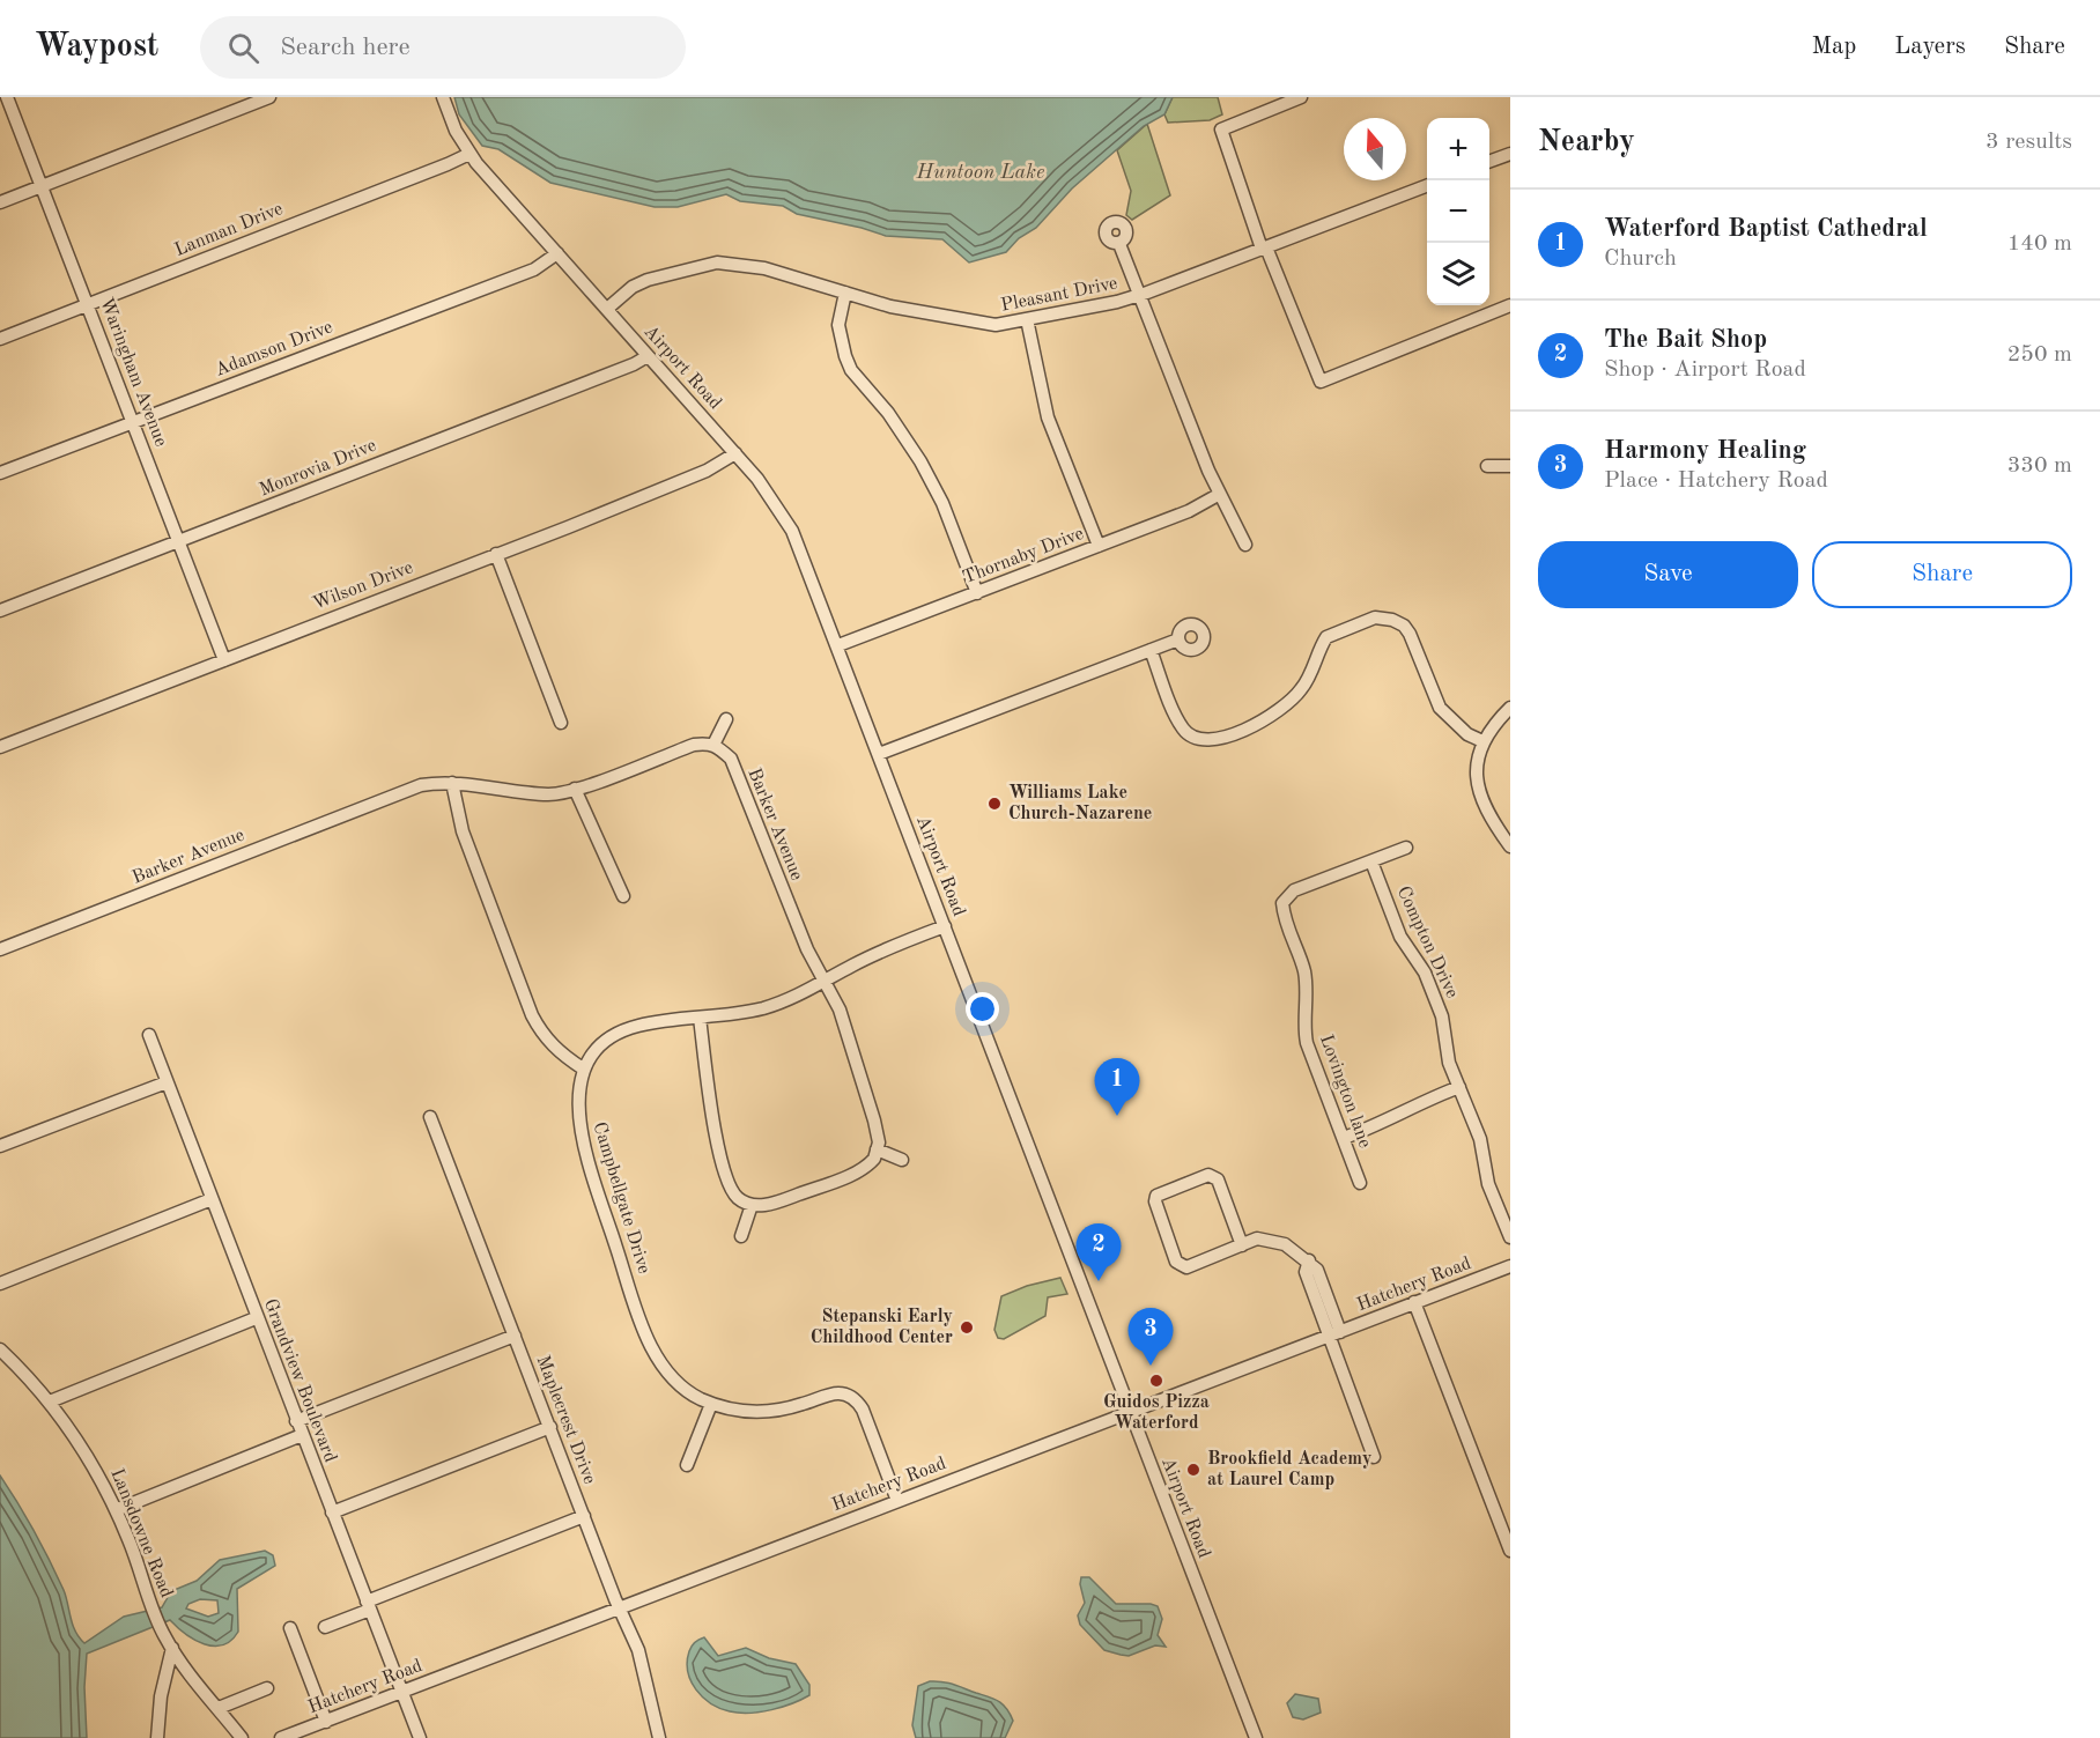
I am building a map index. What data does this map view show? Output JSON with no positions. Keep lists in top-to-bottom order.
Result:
{
  "streets": {
    "street": [
      "Lanman Drive",
      "Pleasant Drive",
      "Adamson Drive",
      "Airport Road",
      "Waringham Avenue",
      "Monrovia Drive",
      "Thornaby Drive",
      "Wilson Drive",
      "Barker Avenue",
      "Compton Drive",
      "Lovington lane",
      "Campbellgate Drive",
      "Hatchery Road",
      "Grandview Boulevard",
      "Maplecrest Drive",
      "Lansdowne Road"
    ]
  },
  "crossings": [
    ["Lanman Drive", "Airport Road"],
    ["Lanman Drive", "Waringham Avenue"],
    ["Pleasant Drive", "Airport Road"],
    ["Adamson Drive", "Airport Road"],
    ["Adamson Drive", "Waringham Avenue"],
    ["Airport Road", "Monrovia Drive"],
    ["Airport Road", "Thornaby Drive"],
    ["Airport Road", "Wilson Drive"],
    ["Airport Road", "Hatchery Road"],
    ["Waringham Avenue", "Monrovia Drive"],
    ["Waringham Avenue", "Wilson Drive"],
    ["Compton Drive", "Lovington lane"],
    ["Campbellgate Drive", "Hatchery Road"],
    ["Hatchery Road", "Grandview Boulevard"],
    ["Hatchery Road", "Maplecrest Drive"]
  ],
  "water": ["Huntoon Lake"],
  "places": [
    "Williams Lake Church-Nazarene",
    "Stepanski Early Childhood Center",
    "Guidos Pizza Waterford",
    "Brookfield Academy at Laurel Camp"
  ],
  "north": "top",
  "page": {
    "header": "Waypost",
    "search": "Search here",
    "nav": ["Map", "Layers", "Share"],
    "heading": ["Nearby", "3 results"],
    "map_buttons": ["+", "−"],
    "list": [
      {
        "mark": "1",
        "name": "Waterford Baptist Cathedral",
        "note": "Church",
        "value": "140 m"
      },
      {
        "mark": "2",
        "name": "The Bait Shop",
        "note": "Shop · Airport Road",
        "value": "250 m"
      },
      {
        "mark": "3",
        "name": "Harmony Healing",
        "note": "Place · Hatchery Road",
        "value": "330 m"
      }
    ],
    "buttons": ["Save", "Share"],
    "pins": ["1", "2", "3"]
  }
}
